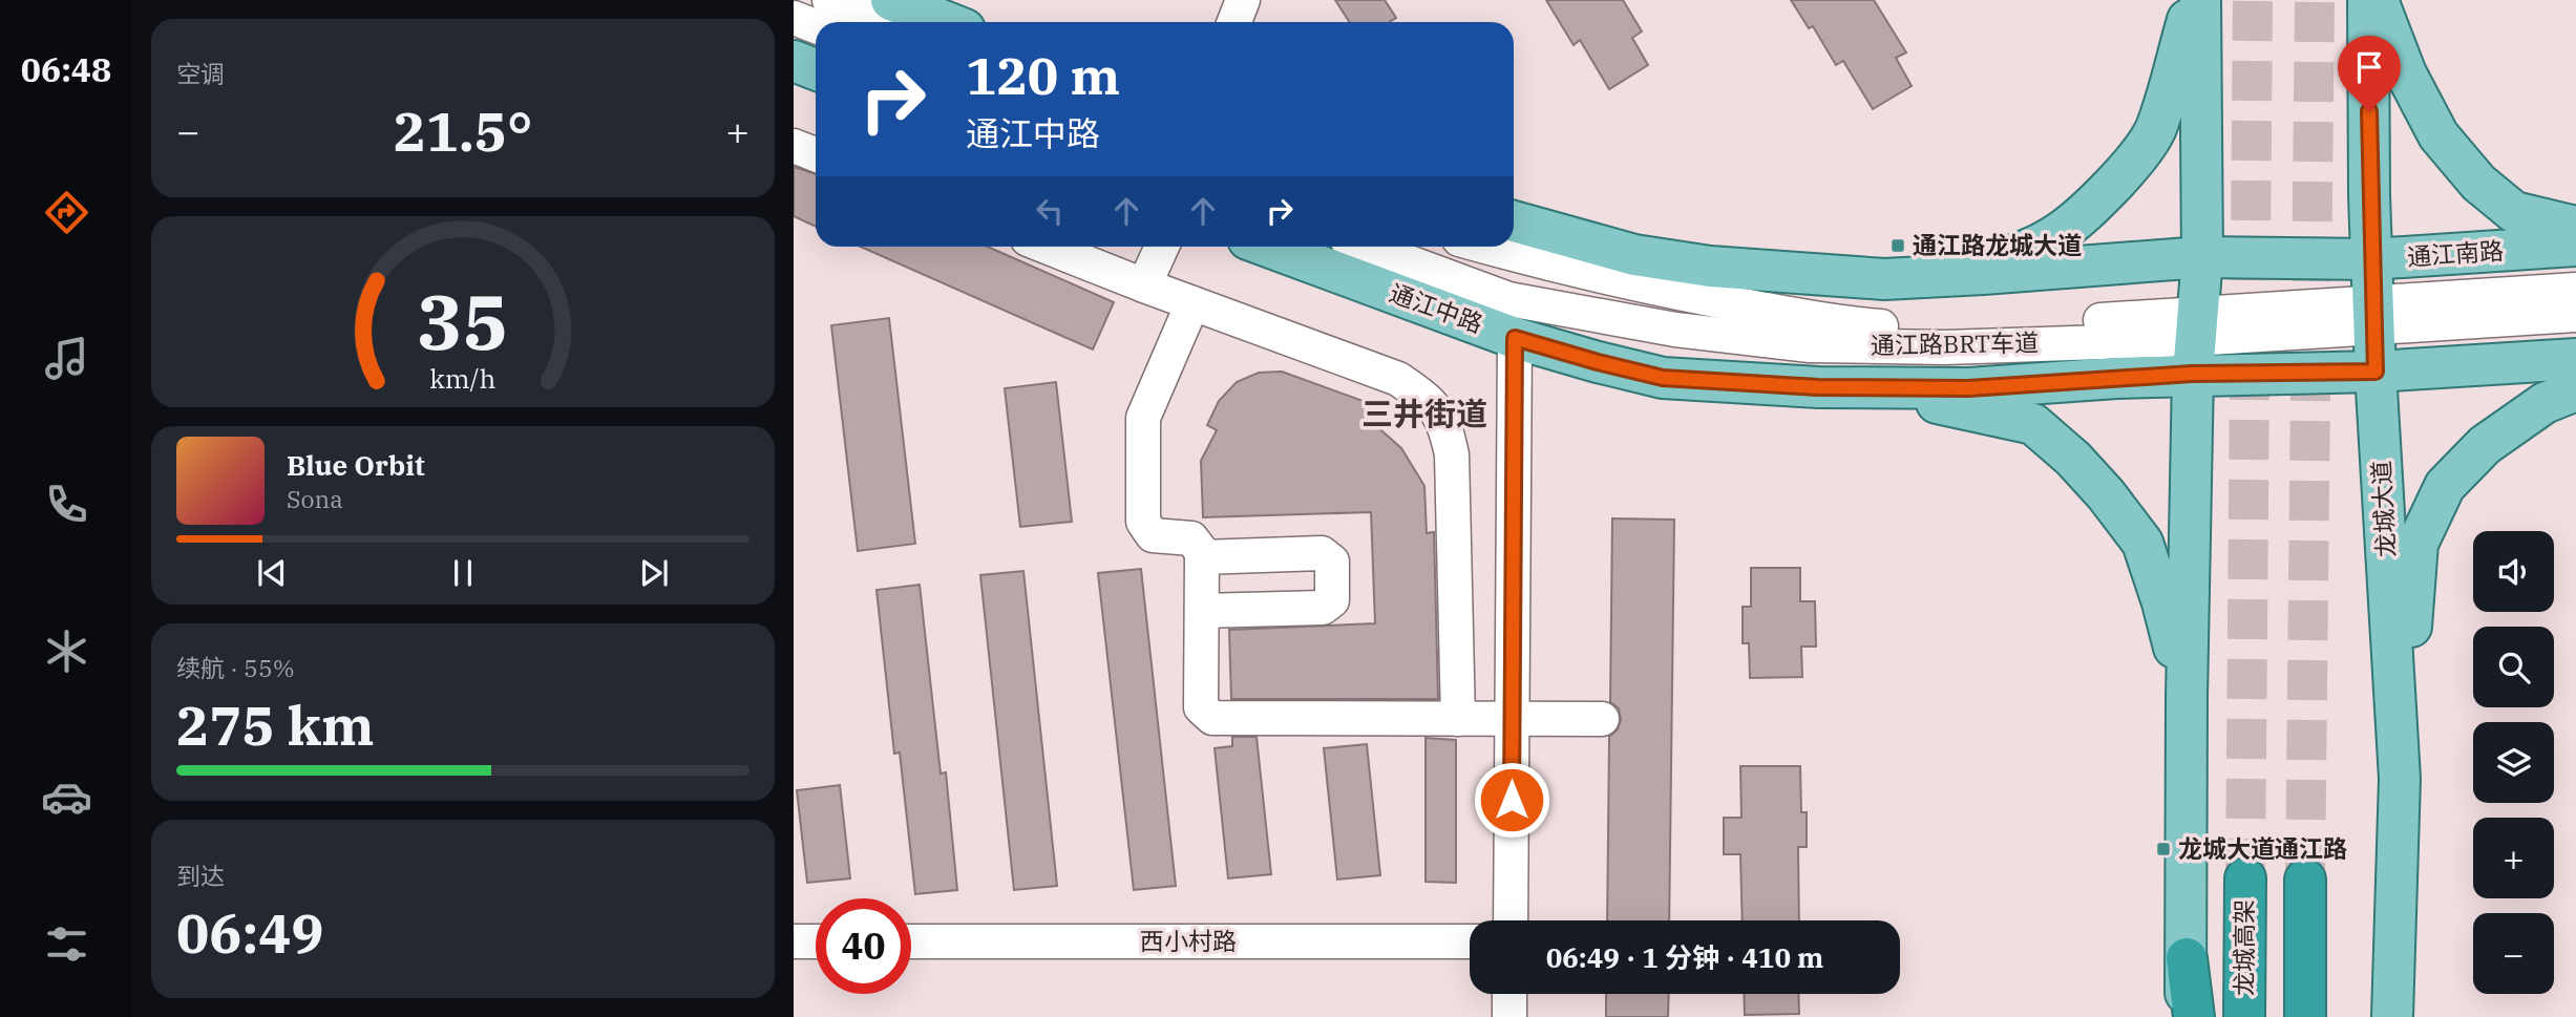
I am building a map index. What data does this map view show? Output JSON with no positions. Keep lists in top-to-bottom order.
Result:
{
  "streets": {
    "highway": ["龙城高架"],
    "main road": ["通江南路", "通江中路", "龙城大道"],
    "street": ["通江路BRT车道", "西小村路"]
  },
  "crossings": [
    ["通江南路", "龙城大道"],
    ["通江中路", "通江路BRT车道"],
    ["通江中路", "龙城大道"],
    ["通江路BRT车道", "龙城大道"]
  ],
  "districts": ["三井街道"],
  "places": {
    "transit": ["通江路龙城大道", "龙城大道通江路"]
  },
  "page": {
    "tabs": "06:48",
    "tile": [
      "空调",
      ["续航 · 55%", "275 km"],
      ["到达", "06:49"]
    ],
    "turn": ["120 m", "通江中路"],
    "heat": ["−", "21.5°", "+"],
    "song": ["Blue Orbit", "Sona"],
    "map_buttons": ["+", "−"],
    "limit": "40",
    "trip": "06:49 · 1 分钟 · 410 m",
    "gauge": ["35", "km/h"]
  }
}
